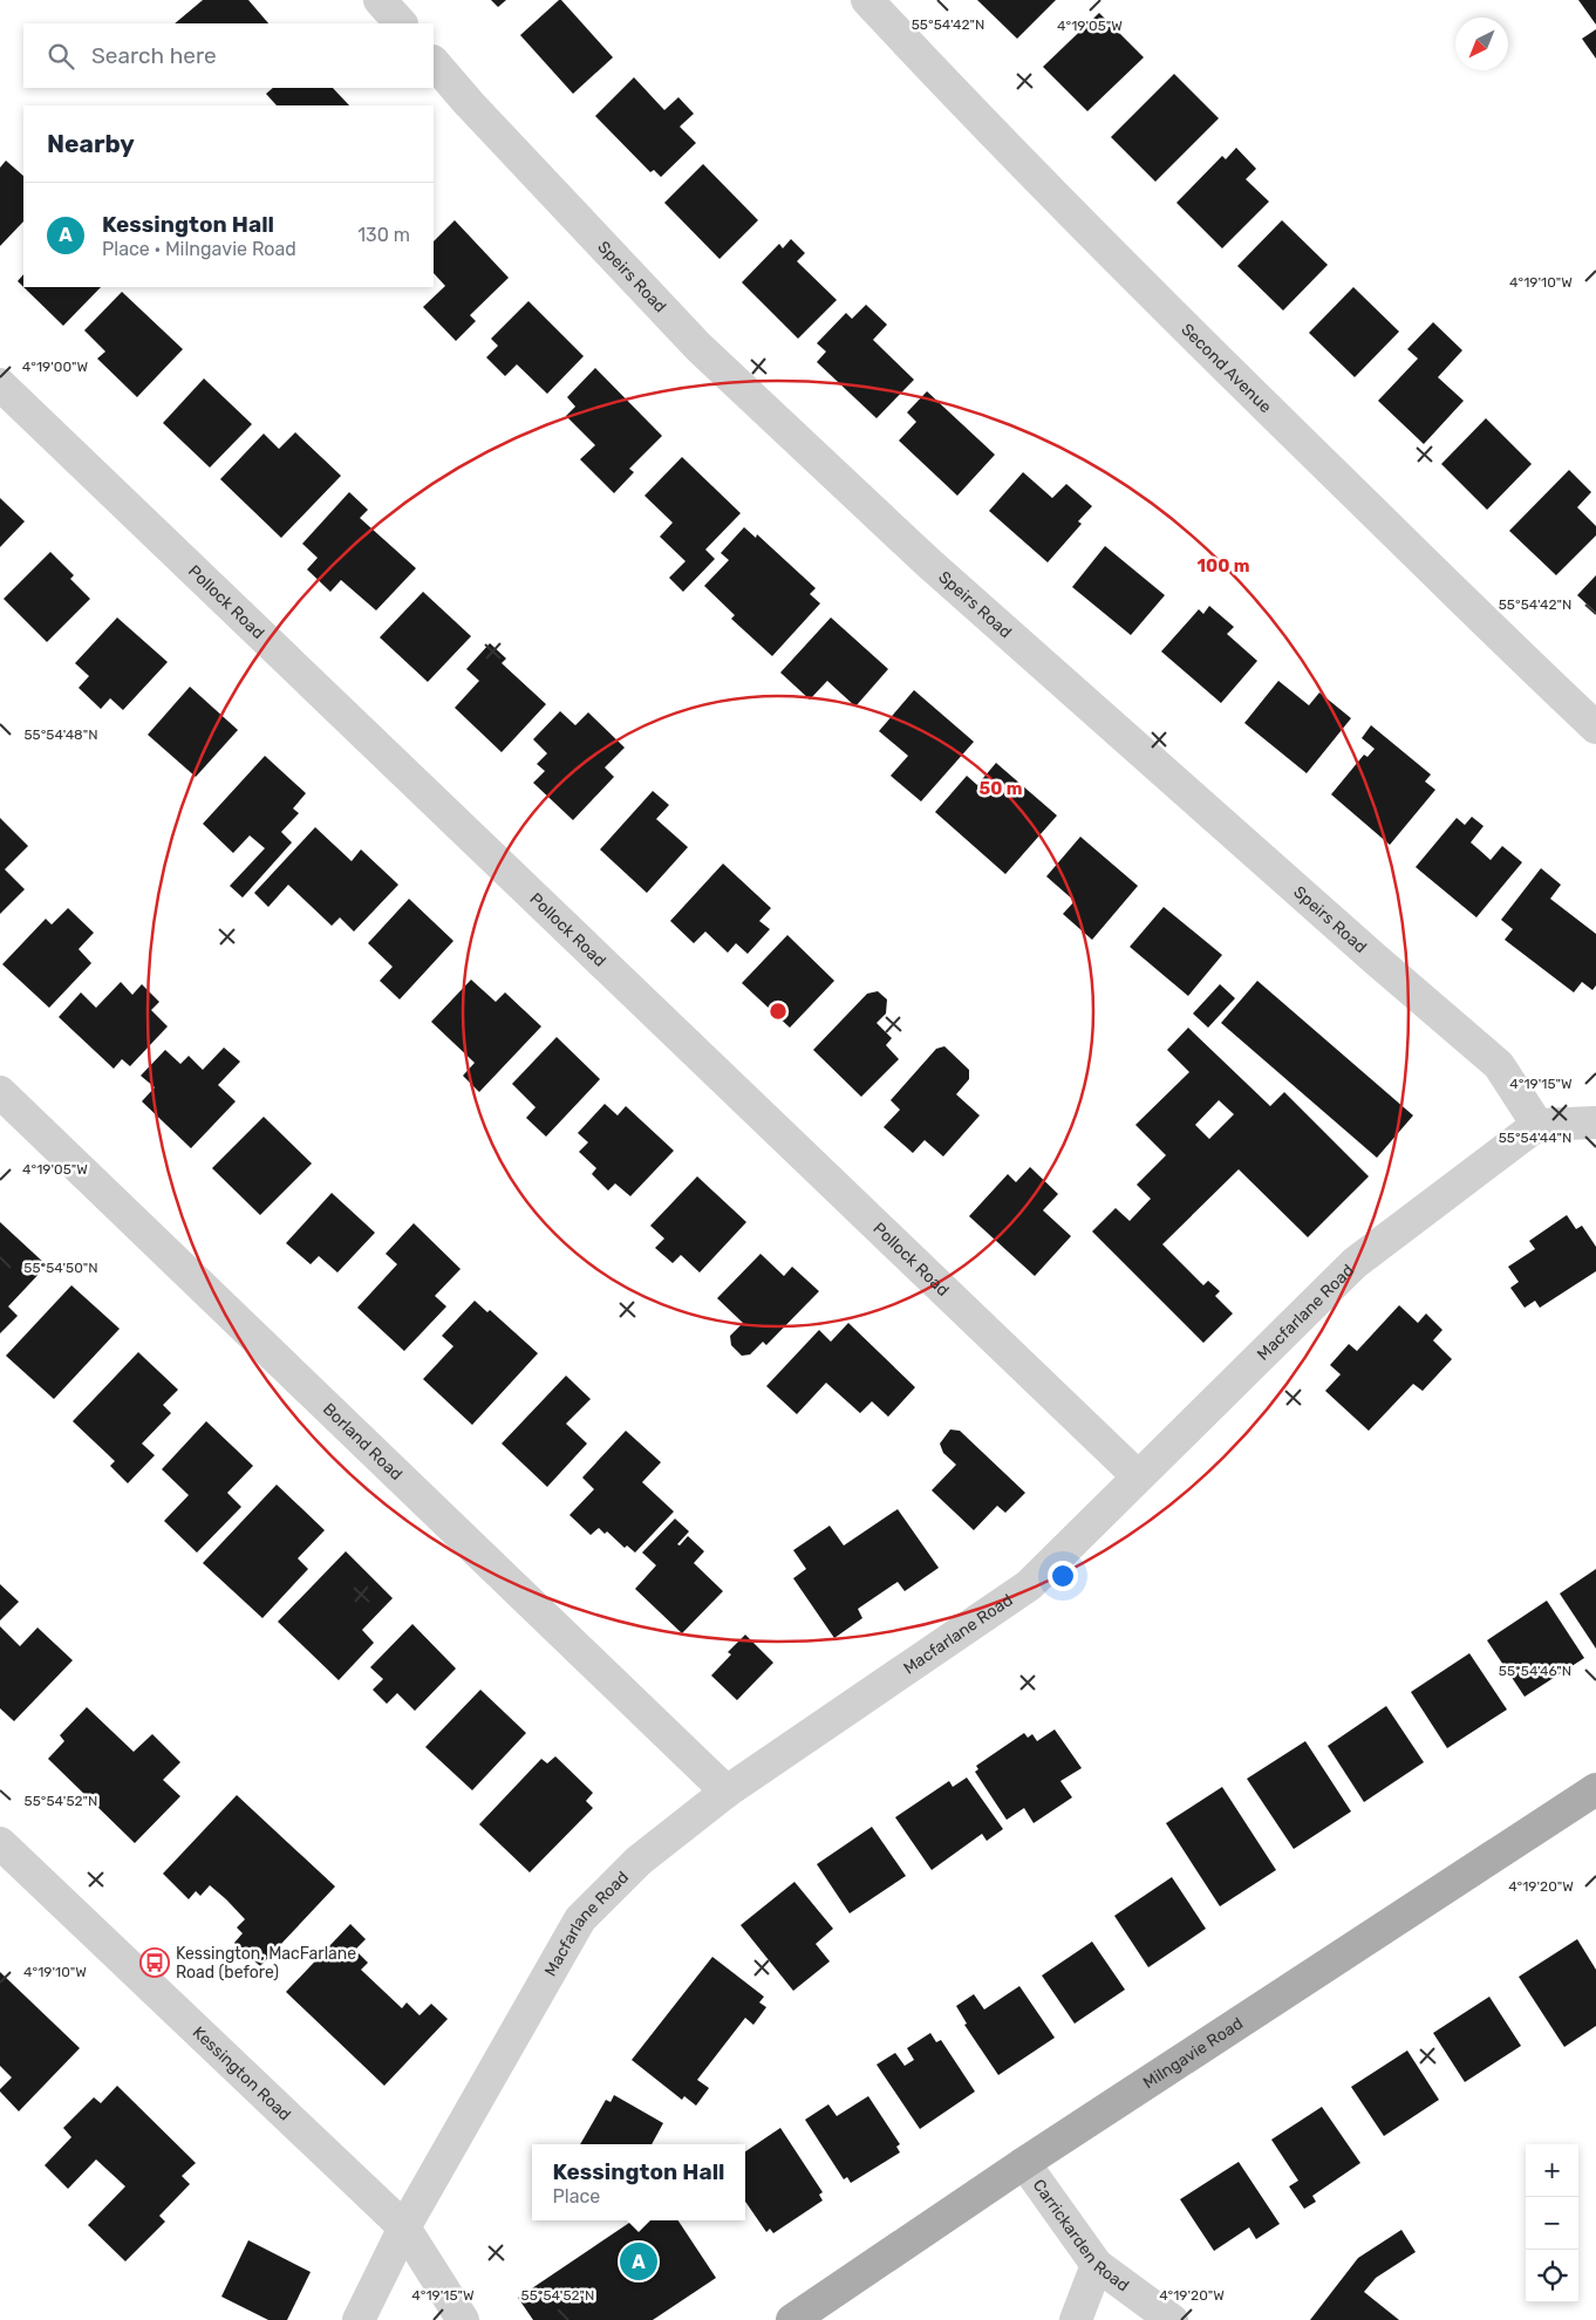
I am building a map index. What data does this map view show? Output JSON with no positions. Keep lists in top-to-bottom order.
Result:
{
  "streets": {
    "main road": ["Milngavie Road"],
    "street": [
      "Speirs Road",
      "Second Avenue",
      "Pollock Road",
      "Macfarlane Road",
      "Borland Road",
      "Kessington Road",
      "Carrickarden Road"
    ]
  },
  "crossings": [
    ["Speirs Road", "Macfarlane Road"],
    ["Pollock Road", "Macfarlane Road"],
    ["Macfarlane Road", "Borland Road"],
    ["Macfarlane Road", "Kessington Road"],
    ["Milngavie Road", "Carrickarden Road"]
  ],
  "places": {
    "bus stop": ["Kessington, MacFarlane Road (before)"]
  },
  "north": "bottom left",
  "page": {
    "search": "Search here",
    "heading": "Nearby",
    "list": [
      {
        "mark": "A",
        "name": "Kessington Hall",
        "note": "Place · Milngavie Road",
        "value": "130 m"
      }
    ],
    "map_buttons": ["+", "−"],
    "popup": ["Kessington Hall", "Place"],
    "pins": "A"
  },
  "coordinates": [
    "55°54'42\"N",
    "4°19'05\"W",
    "4°19'10\"W",
    "4°19'00\"W",
    "55°54'48\"N",
    "4°19'15\"W",
    "55°54'44\"N",
    "55°54'50\"N",
    "55°54'46\"N",
    "55°54'52\"N",
    "4°19'20\"W"
  ],
  "rings": ["100 m", "50 m"]
}
